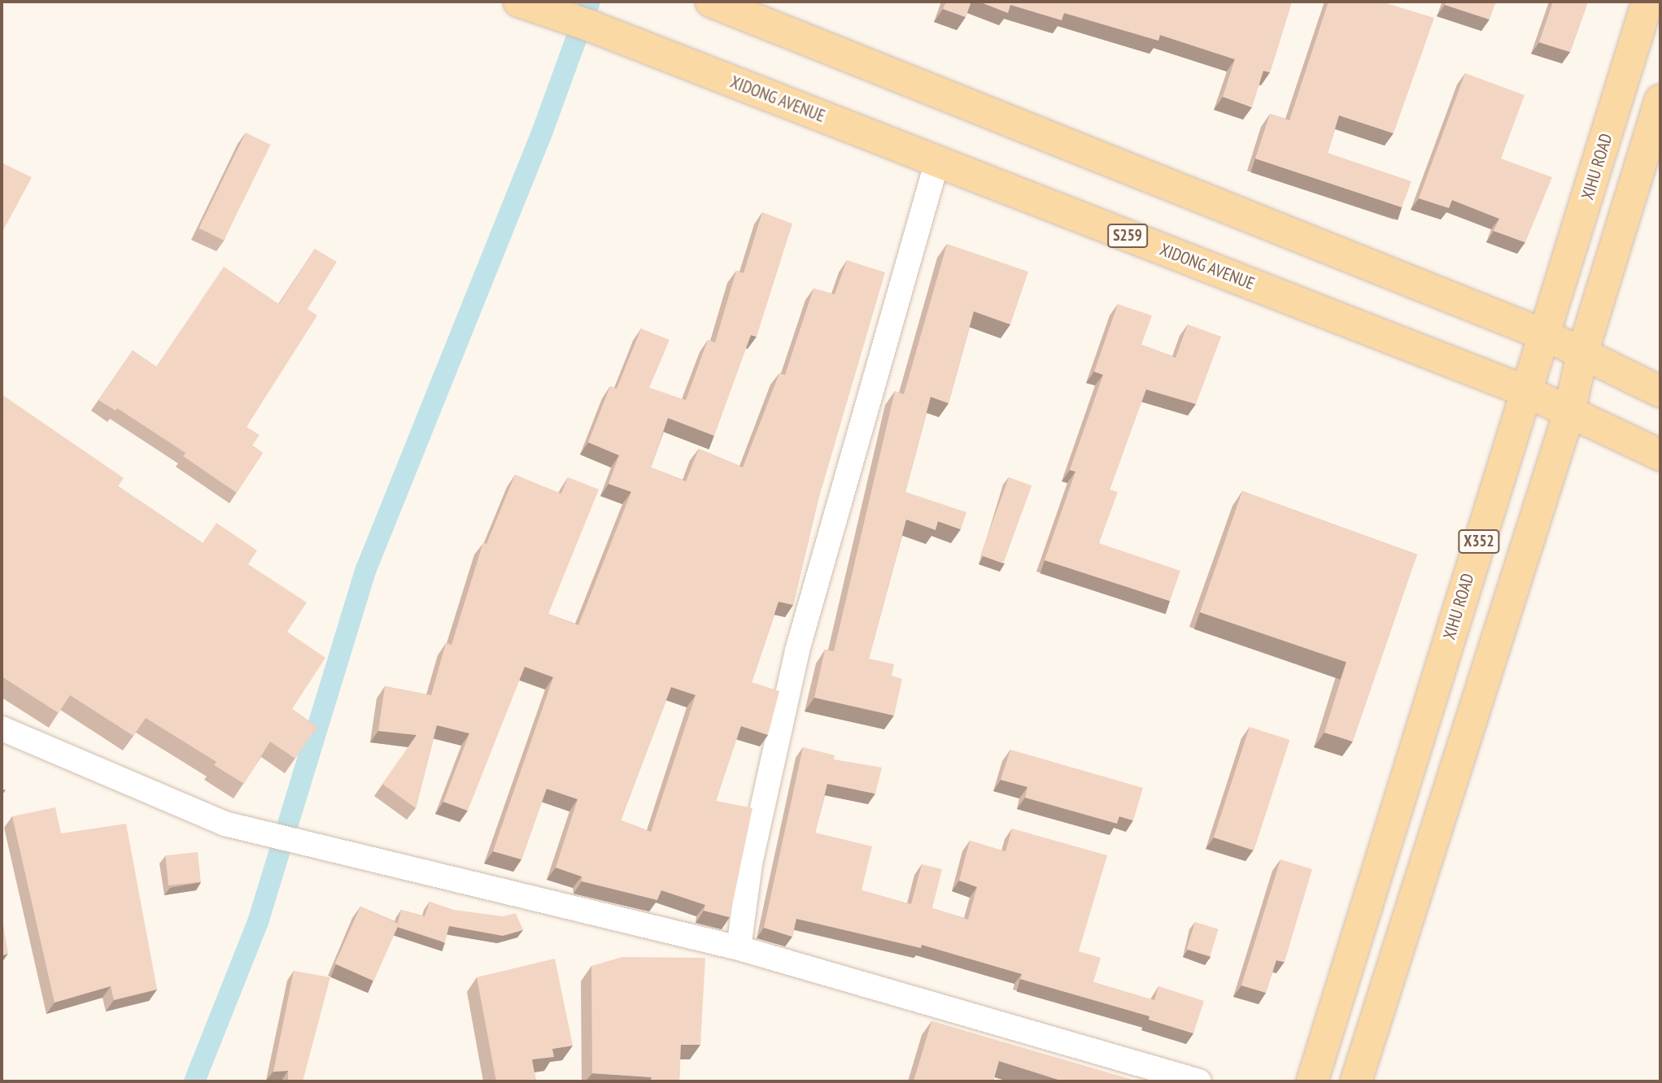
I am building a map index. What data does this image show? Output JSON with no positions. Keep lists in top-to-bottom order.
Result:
{
  "streets": {
    "main road": [
      "XIDONG AVENUE",
      "XIHU ROAD",
      "S259",
      "X352"
    ]
  },
  "crossings": [
    ["XIDONG AVENUE", "XIHU ROAD"],
    ["XIDONG AVENUE", "X352"]
  ]
}
